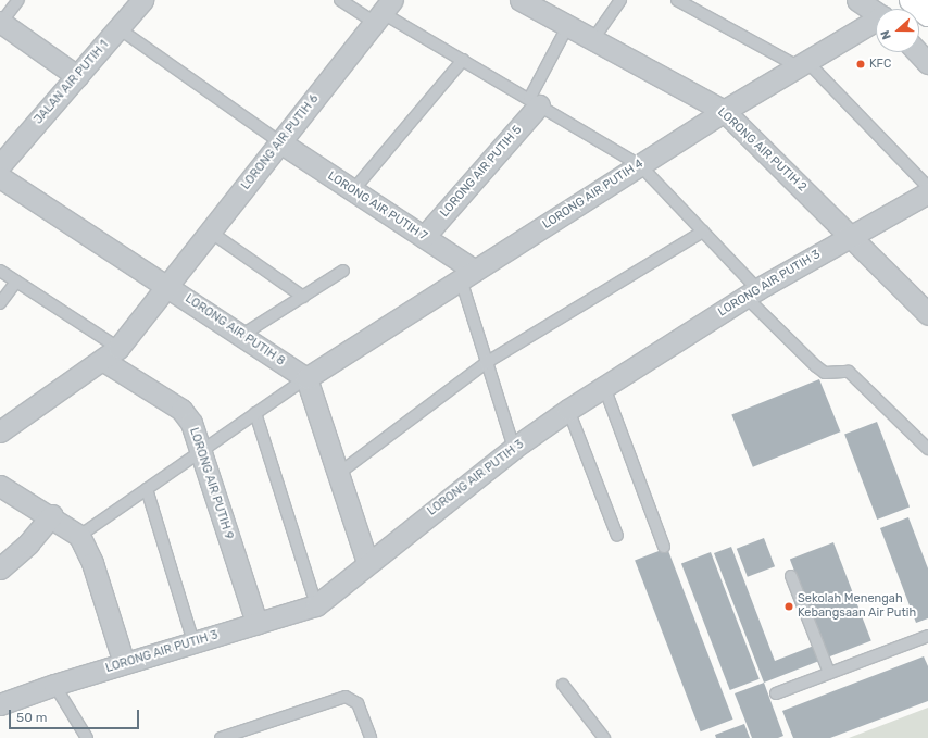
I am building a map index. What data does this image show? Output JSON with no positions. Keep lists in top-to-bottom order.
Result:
{
  "streets": {
    "street": [
      "JALAN AIR PUTIH 1",
      "LORONG AIR PUTIH 6",
      "LORONG AIR PUTIH 2",
      "LORONG AIR PUTIH 5",
      "LORONG AIR PUTIH 4",
      "LORONG AIR PUTIH 7",
      "LORONG AIR PUTIH 3",
      "LORONG AIR PUTIH 8",
      "LORONG AIR PUTIH 9"
    ]
  },
  "crossings": [
    ["LORONG AIR PUTIH 6", "LORONG AIR PUTIH 7"],
    ["LORONG AIR PUTIH 6", "LORONG AIR PUTIH 8"],
    ["LORONG AIR PUTIH 6", "LORONG AIR PUTIH 9"],
    ["LORONG AIR PUTIH 2", "LORONG AIR PUTIH 4"],
    ["LORONG AIR PUTIH 2", "LORONG AIR PUTIH 3"],
    ["LORONG AIR PUTIH 5", "LORONG AIR PUTIH 7"],
    ["LORONG AIR PUTIH 4", "LORONG AIR PUTIH 7"],
    ["LORONG AIR PUTIH 4", "LORONG AIR PUTIH 8"],
    ["LORONG AIR PUTIH 3", "LORONG AIR PUTIH 9"]
  ],
  "places": ["KFC", "Sekolah Menengah Kebangsaan Air Putih"],
  "scale_bar": "50 m",
  "north": "left"
}
